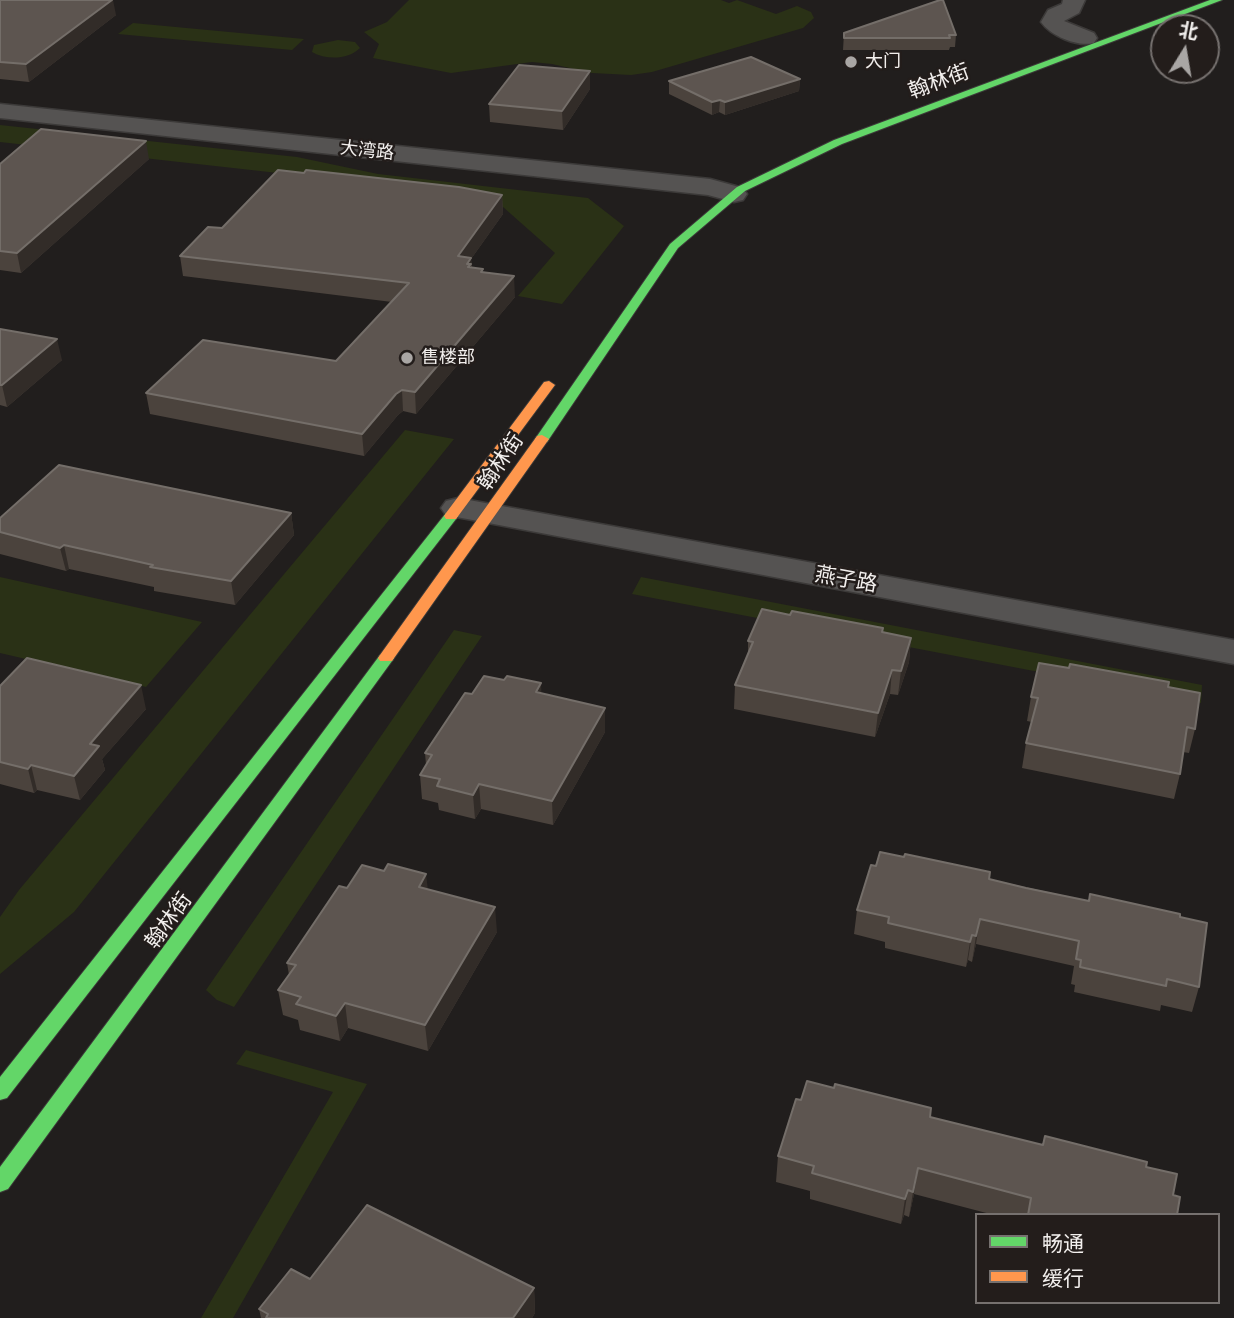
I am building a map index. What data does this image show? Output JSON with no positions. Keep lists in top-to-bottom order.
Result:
{
  "streets": {
    "street": ["翰林街", "大湾路", "燕子路"]
  },
  "crossings": [
    ["翰林街", "大湾路"],
    ["翰林街", "燕子路"]
  ],
  "places": ["大门", "售楼部"],
  "legend": ["畅通", "缓行"],
  "north": "top"
}
